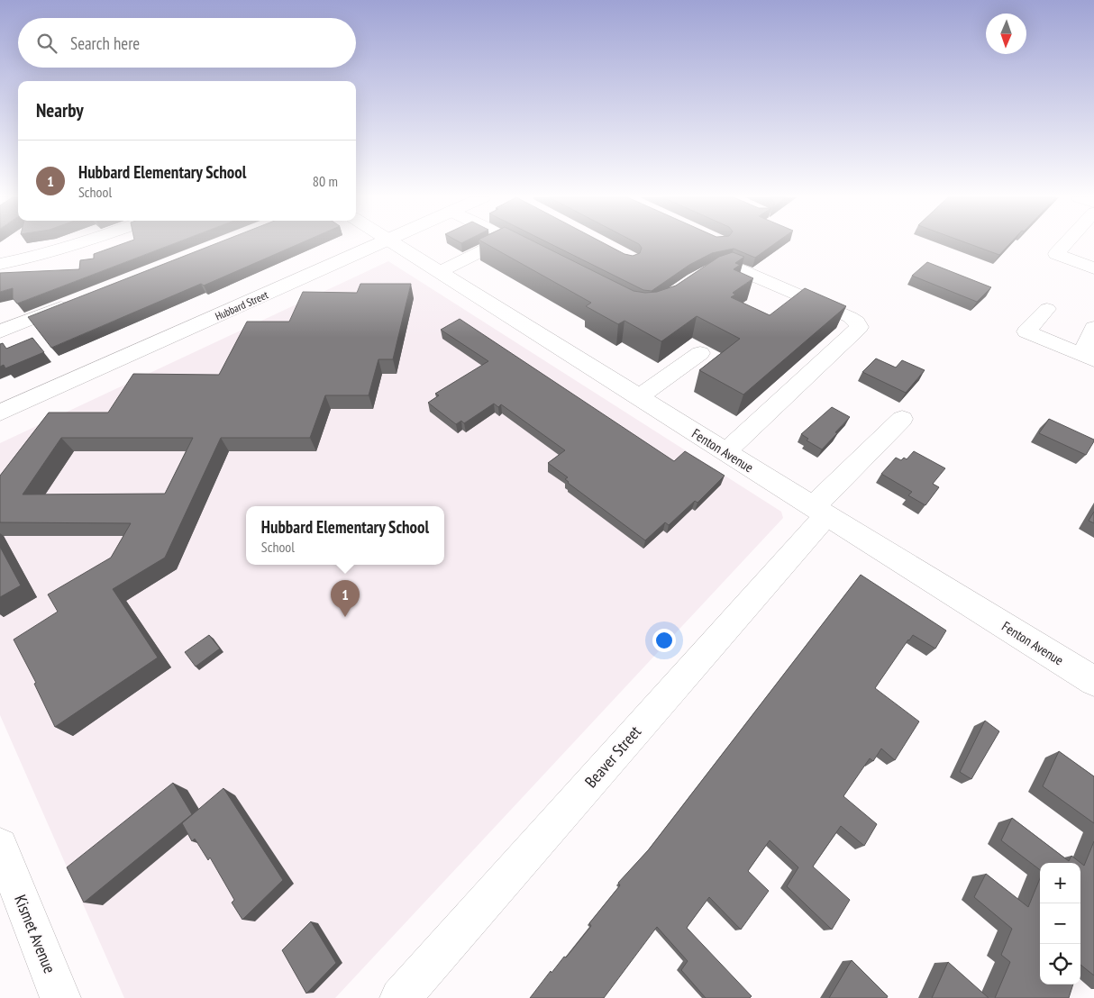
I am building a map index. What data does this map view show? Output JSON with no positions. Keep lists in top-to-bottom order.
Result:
{
  "streets": {
    "street": [
      "Hubbard Street",
      "Fenton Avenue",
      "Beaver Street",
      "Kismet Avenue"
    ]
  },
  "crossings": [
    ["Fenton Avenue", "Beaver Street"]
  ],
  "north": "bottom",
  "page": {
    "search": "Search here",
    "heading": "Nearby",
    "list": [
      {
        "mark": "1",
        "name": "Hubbard Elementary School",
        "note": "School",
        "value": "80 m"
      }
    ],
    "popup": ["Hubbard Elementary School", "School"],
    "pins": "1",
    "map_buttons": ["+", "−"]
  }
}
